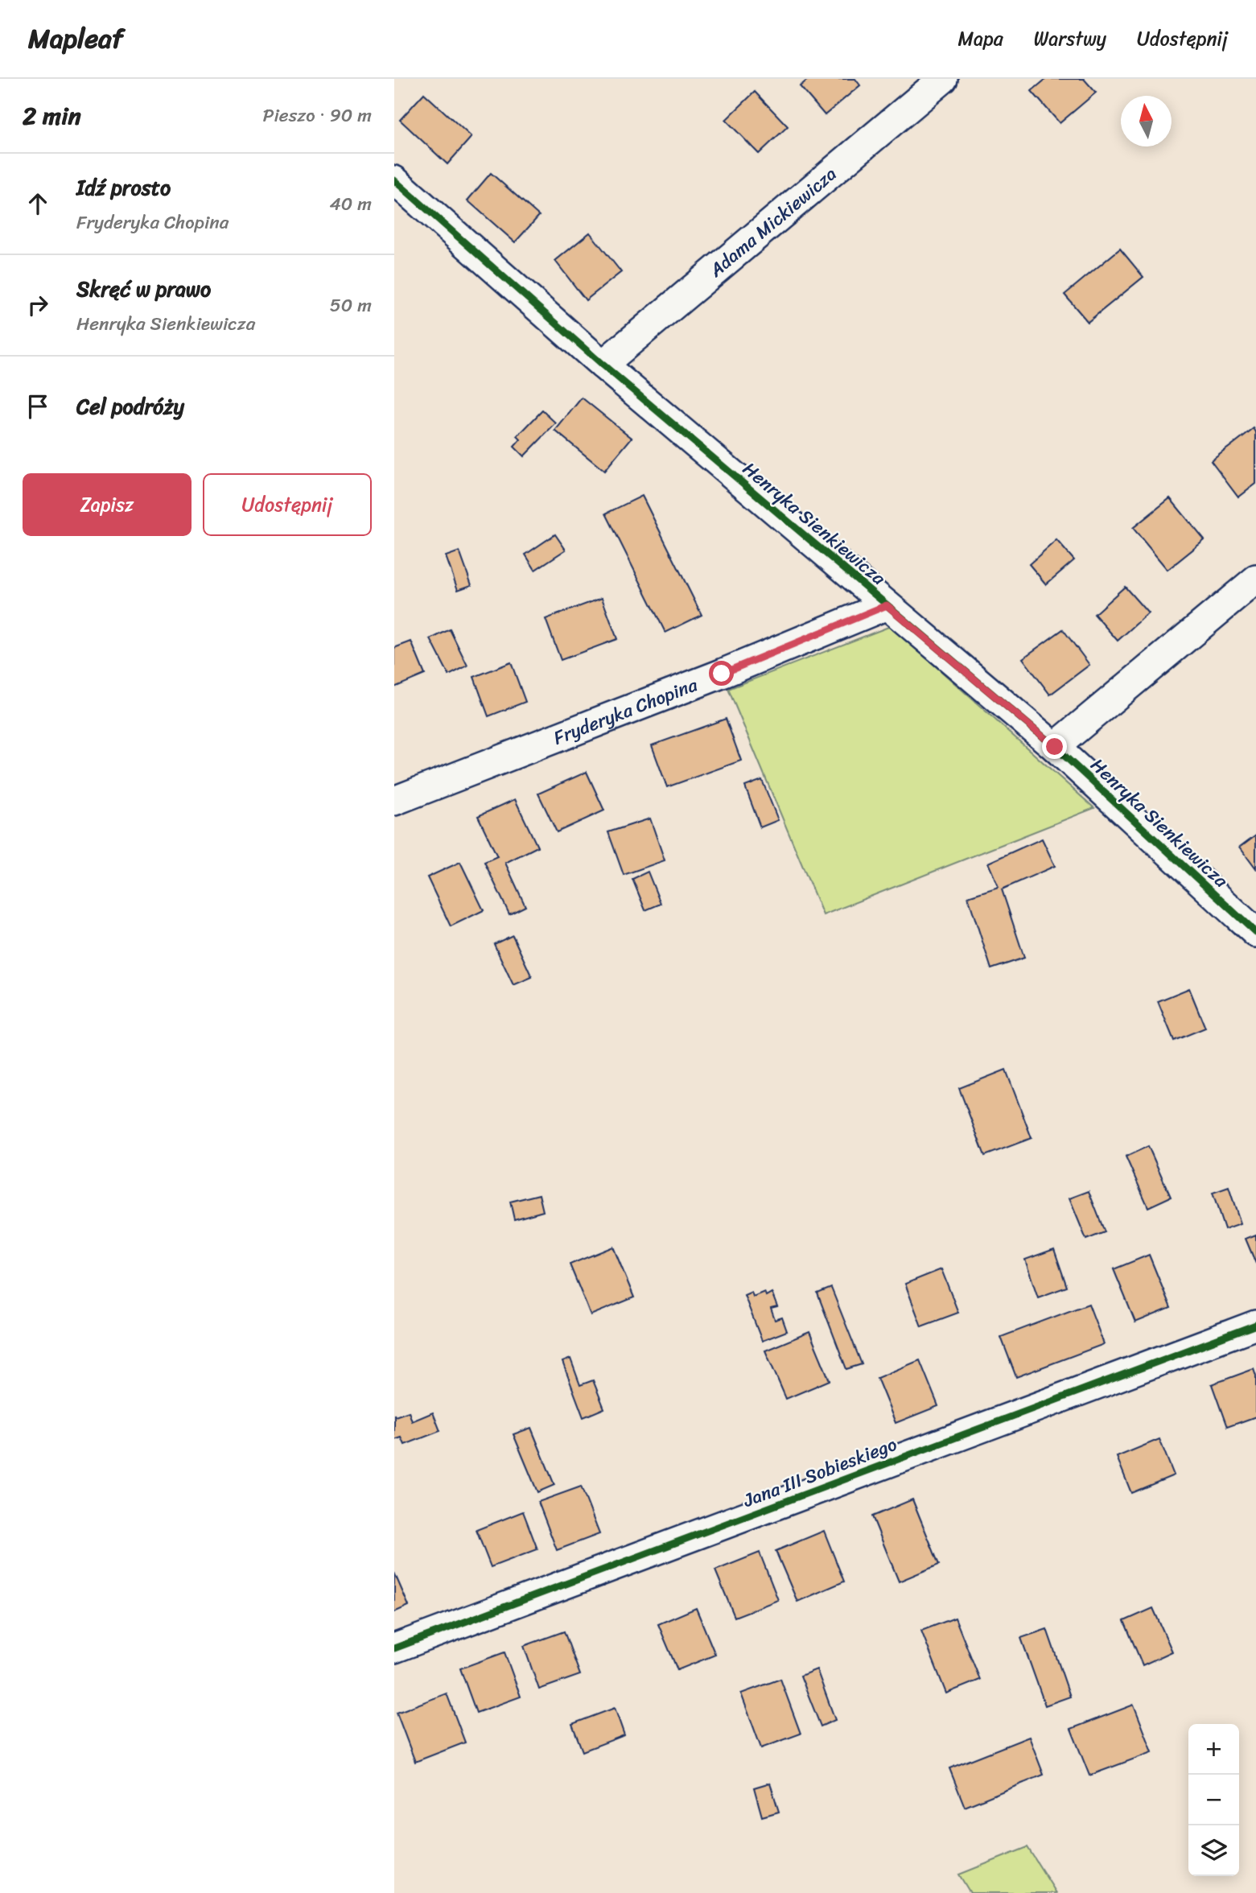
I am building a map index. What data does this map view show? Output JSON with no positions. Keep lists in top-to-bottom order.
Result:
{
  "streets": {
    "street": [
      "Adama Mickiewicza",
      "Henryka Sienkiewicza",
      "Fryderyka Chopina",
      "Jana III Sobieskiego"
    ]
  },
  "crossings": [
    ["Adama Mickiewicza", "Henryka Sienkiewicza"],
    ["Henryka Sienkiewicza", "Fryderyka Chopina"]
  ],
  "north": "top",
  "page": {
    "header": "Mapleaf",
    "nav": ["Mapa", "Warstwy", "Udostępnij"],
    "heading": ["2 min", "Pieszo · 90 m"],
    "list": [
      ["Idź prosto", "Fryderyka Chopina", "40 m"],
      ["Skręć w prawo", "Henryka Sienkiewicza", "50 m"],
      "Cel podróży"
    ],
    "buttons": ["Zapisz", "Udostępnij"],
    "map_buttons": ["+", "−"]
  }
}
